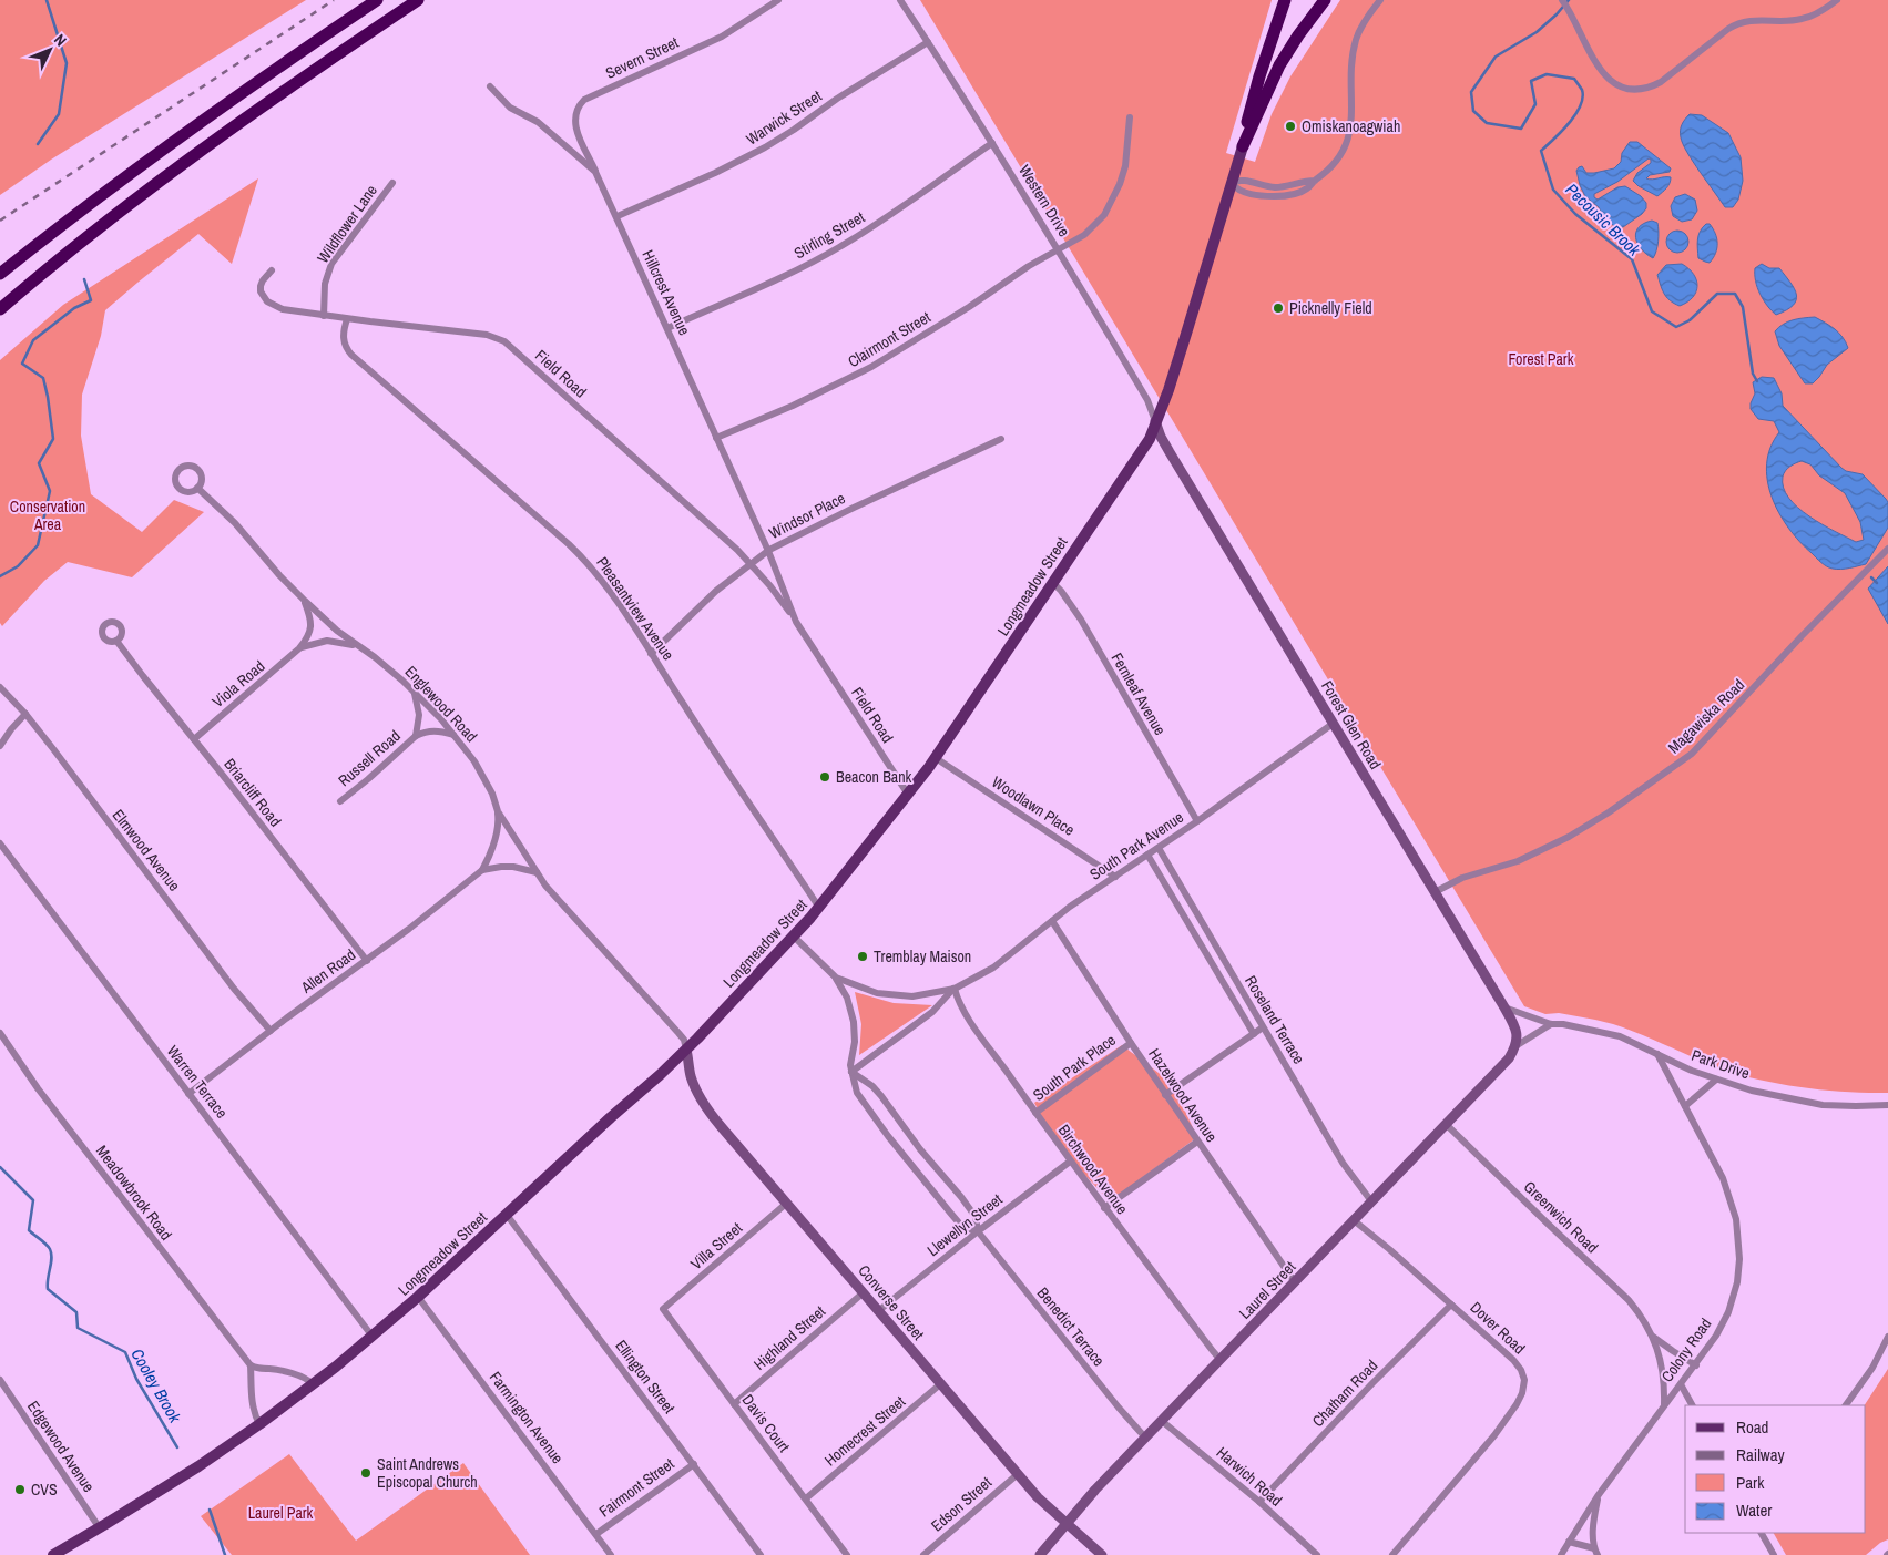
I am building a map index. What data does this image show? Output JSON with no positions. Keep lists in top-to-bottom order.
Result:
{
  "streets": {
    "main road": ["Longmeadow Street"],
    "street": [
      "Severn Street",
      "Warwick Street",
      "Western Drive",
      "Wildflower Lane",
      "Stirling Street",
      "Hillcrest Avenue",
      "Clairmont Street",
      "Field Road",
      "Windsor Place",
      "Pleasantview Avenue",
      "Viola Road",
      "Fernleaf Avenue",
      "Englewood Road",
      "Magawiska Road",
      "Forest Glen Road",
      "Russell Road",
      "Briarcliff Road",
      "Woodlawn Place",
      "South Park Avenue",
      "Elmwood Avenue",
      "Allen Road",
      "Roseland Terrace",
      "Park Drive",
      "South Park Place",
      "Warren Terrace",
      "Hazelwood Avenue",
      "Birchwood Avenue",
      "Meadowbrook Road",
      "Greenwich Road",
      "Llewellyn Street",
      "Villa Street",
      "Laurel Street",
      "Converse Street",
      "Benedict Terrace",
      "Dover Road",
      "Highland Street",
      "Colony Road",
      "Ellington Street",
      "Chatham Road",
      "Farmington Avenue",
      "Davis Court",
      "Homecrest Street",
      "Edgewood Avenue",
      "Harwich Road",
      "Fairmont Street",
      "Edson Street"
    ]
  },
  "crossings": [
    ["Severn Street", "Hillcrest Avenue"],
    ["Warwick Street", "Western Drive"],
    ["Warwick Street", "Hillcrest Avenue"],
    ["Western Drive", "Stirling Street"],
    ["Western Drive", "Clairmont Street"],
    ["Western Drive", "Longmeadow Street"],
    ["Western Drive", "Forest Glen Road"],
    ["Wildflower Lane", "Field Road"],
    ["Stirling Street", "Hillcrest Avenue"],
    ["Hillcrest Avenue", "Clairmont Street"],
    ["Hillcrest Avenue", "Field Road"],
    ["Hillcrest Avenue", "Windsor Place"],
    ["Field Road", "Windsor Place"],
    ["Field Road", "Longmeadow Street"],
    ["Field Road", "Pleasantview Avenue"],
    ["Windsor Place", "Pleasantview Avenue"],
    ["Longmeadow Street", "Pleasantview Avenue"],
    ["Longmeadow Street", "Fernleaf Avenue"],
    ["Longmeadow Street", "Englewood Road"],
    ["Longmeadow Street", "Forest Glen Road"],
    ["Longmeadow Street", "Woodlawn Place"],
    ["Longmeadow Street", "South Park Avenue"],
    ["Longmeadow Street", "Warren Terrace"],
    ["Longmeadow Street", "Converse Street"],
    ["Longmeadow Street", "Ellington Street"],
    ["Longmeadow Street", "Farmington Avenue"],
    ["Longmeadow Street", "Edgewood Avenue"],
    ["Viola Road", "Englewood Road"],
    ["Viola Road", "Briarcliff Road"],
    ["Fernleaf Avenue", "South Park Avenue"],
    ["Englewood Road", "Russell Road"],
    ["Englewood Road", "Allen Road"],
    ["Englewood Road", "Converse Street"],
    ["Magawiska Road", "Forest Glen Road"],
    ["Forest Glen Road", "South Park Avenue"],
    ["Forest Glen Road", "Park Drive"],
    ["Forest Glen Road", "Laurel Street"],
    ["Briarcliff Road", "Allen Road"],
    ["Woodlawn Place", "South Park Avenue"],
    ["South Park Avenue", "Roseland Terrace"],
    ["South Park Avenue", "Hazelwood Avenue"],
    ["South Park Avenue", "Birchwood Avenue"],
    ["South Park Avenue", "Benedict Terrace"],
    ["Elmwood Avenue", "Allen Road"],
    ["Allen Road", "Warren Terrace"],
    ["Roseland Terrace", "Laurel Street"],
    ["Park Drive", "Colony Road"],
    ["South Park Place", "Hazelwood Avenue"],
    ["South Park Place", "Birchwood Avenue"],
    ["Hazelwood Avenue", "Laurel Street"],
    ["Birchwood Avenue", "Llewellyn Street"],
    ["Birchwood Avenue", "Laurel Street"],
    ["Greenwich Road", "Laurel Street"],
    ["Greenwich Road", "Colony Road"],
    ["Llewellyn Street", "Converse Street"],
    ["Llewellyn Street", "Benedict Terrace"],
    ["Villa Street", "Converse Street"],
    ["Villa Street", "Davis Court"],
    ["Laurel Street", "Converse Street"],
    ["Laurel Street", "Benedict Terrace"],
    ["Laurel Street", "Dover Road"],
    ["Laurel Street", "Harwich Road"],
    ["Converse Street", "Highland Street"],
    ["Converse Street", "Homecrest Street"],
    ["Converse Street", "Edson Street"],
    ["Dover Road", "Chatham Road"],
    ["Highland Street", "Davis Court"],
    ["Ellington Street", "Fairmont Street"],
    ["Chatham Road", "Harwich Road"],
    ["Farmington Avenue", "Fairmont Street"],
    ["Davis Court", "Homecrest Street"]
  ],
  "water": ["Pecousic Brook", "Cooley Brook"],
  "parks": ["Forest Park", "Conservation Area", "Laurel Park"],
  "places": [
    "Omiskanoagwiah",
    "Picknelly Field",
    "Beacon Bank",
    "Tremblay Maison",
    "Saint Andrews Episcopal Church",
    "CVS"
  ],
  "legend": [
    "Road",
    "Railway",
    "Park",
    "Water"
  ],
  "north": "top right"
}
